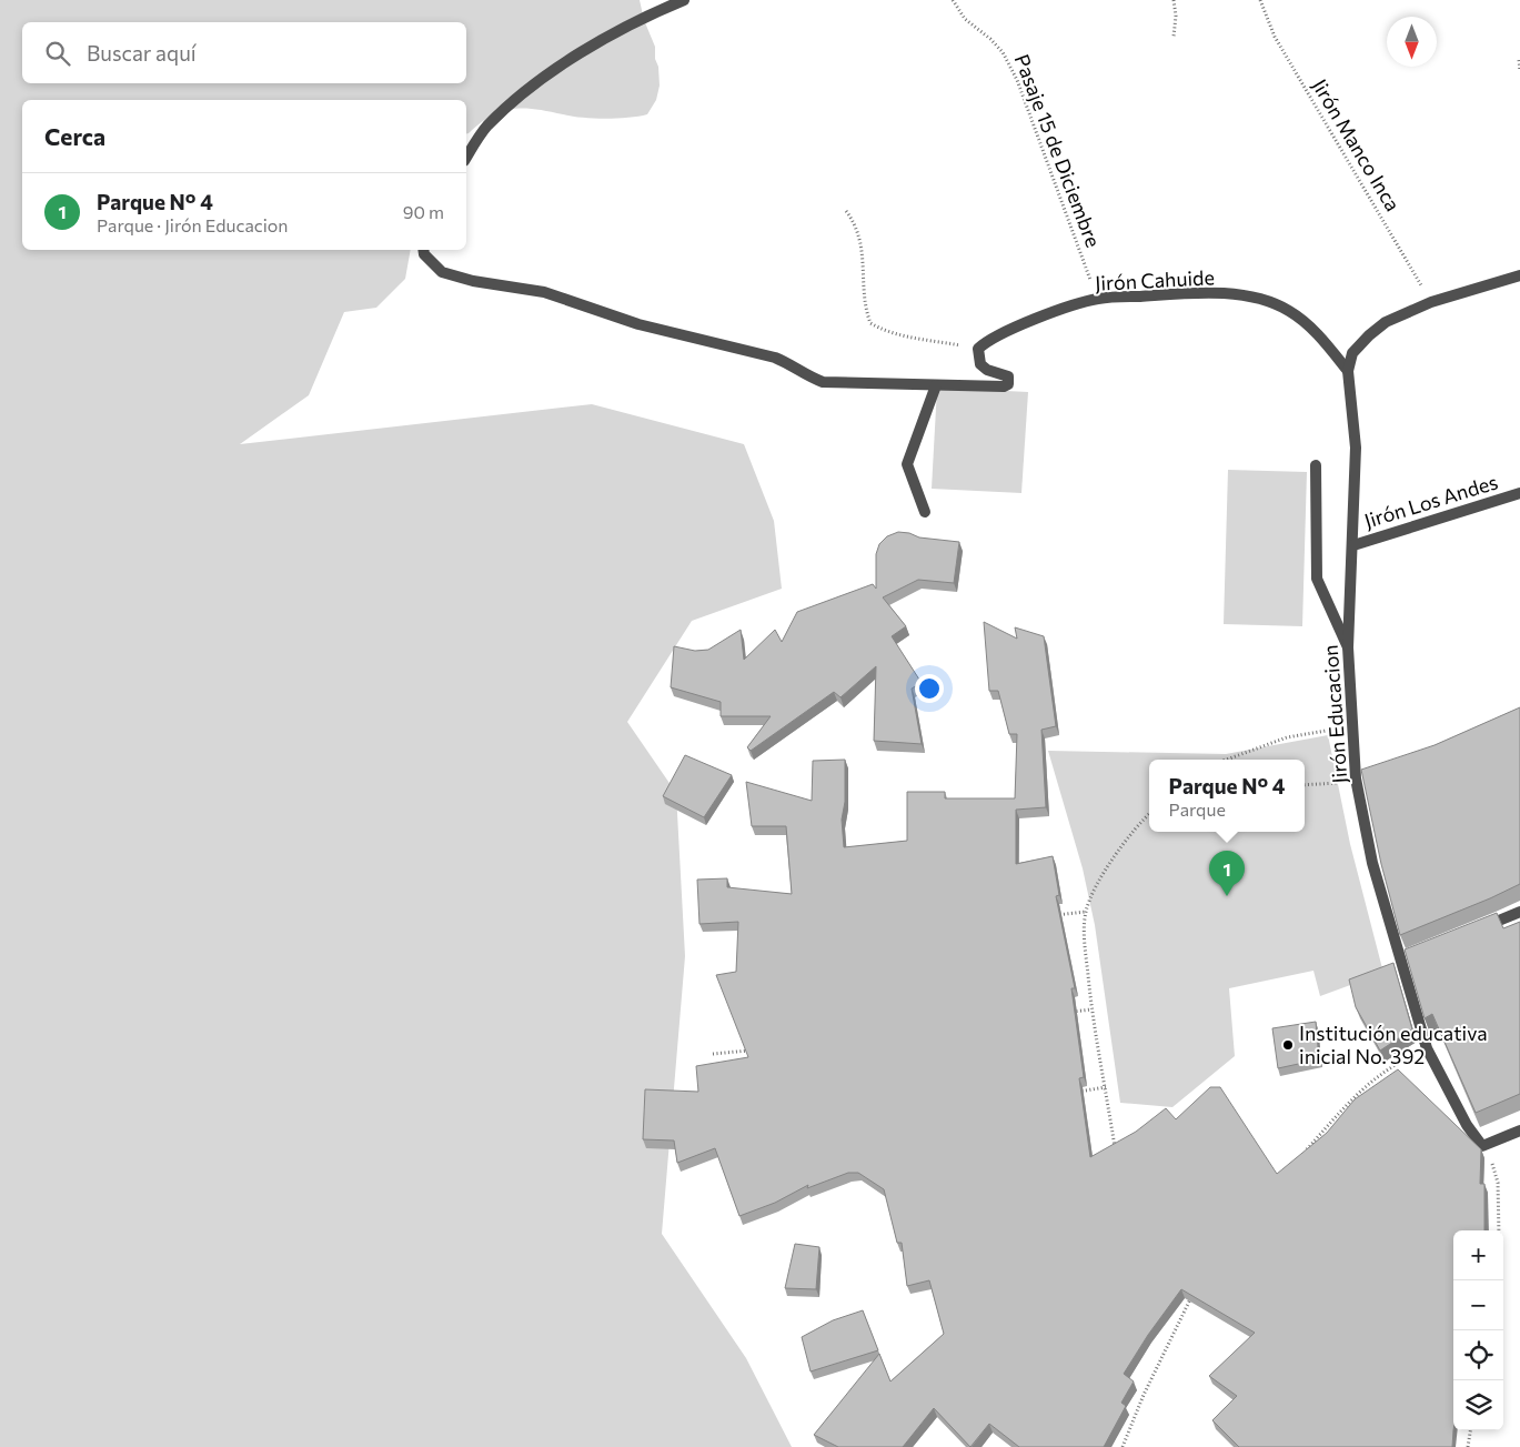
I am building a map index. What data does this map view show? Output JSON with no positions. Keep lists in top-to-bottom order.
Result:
{
  "streets": {
    "street": ["Jirón Cahuide", "Jirón Los Andes", "Jirón Educacion"],
    "path": ["Jirón Manco Inca", "Pasaje 15 de Diciembre"]
  },
  "crossings": [
    ["Jirón Manco Inca", "Jirón Educacion"],
    ["Pasaje 15 de Diciembre", "Jirón Cahuide"],
    ["Jirón Cahuide", "Jirón Educacion"],
    ["Jirón Los Andes", "Jirón Educacion"]
  ],
  "places": ["Institución educativa inicial No. 392"],
  "north": "bottom",
  "page": {
    "search": "Buscar aquí",
    "heading": "Cerca",
    "list": [
      {
        "mark": "1",
        "name": "Parque N° 4",
        "note": "Parque · Jirón Educacion",
        "value": "90 m"
      }
    ],
    "popup": ["Parque N° 4", "Parque"],
    "pins": "1",
    "map_buttons": ["+", "−"]
  }
}
